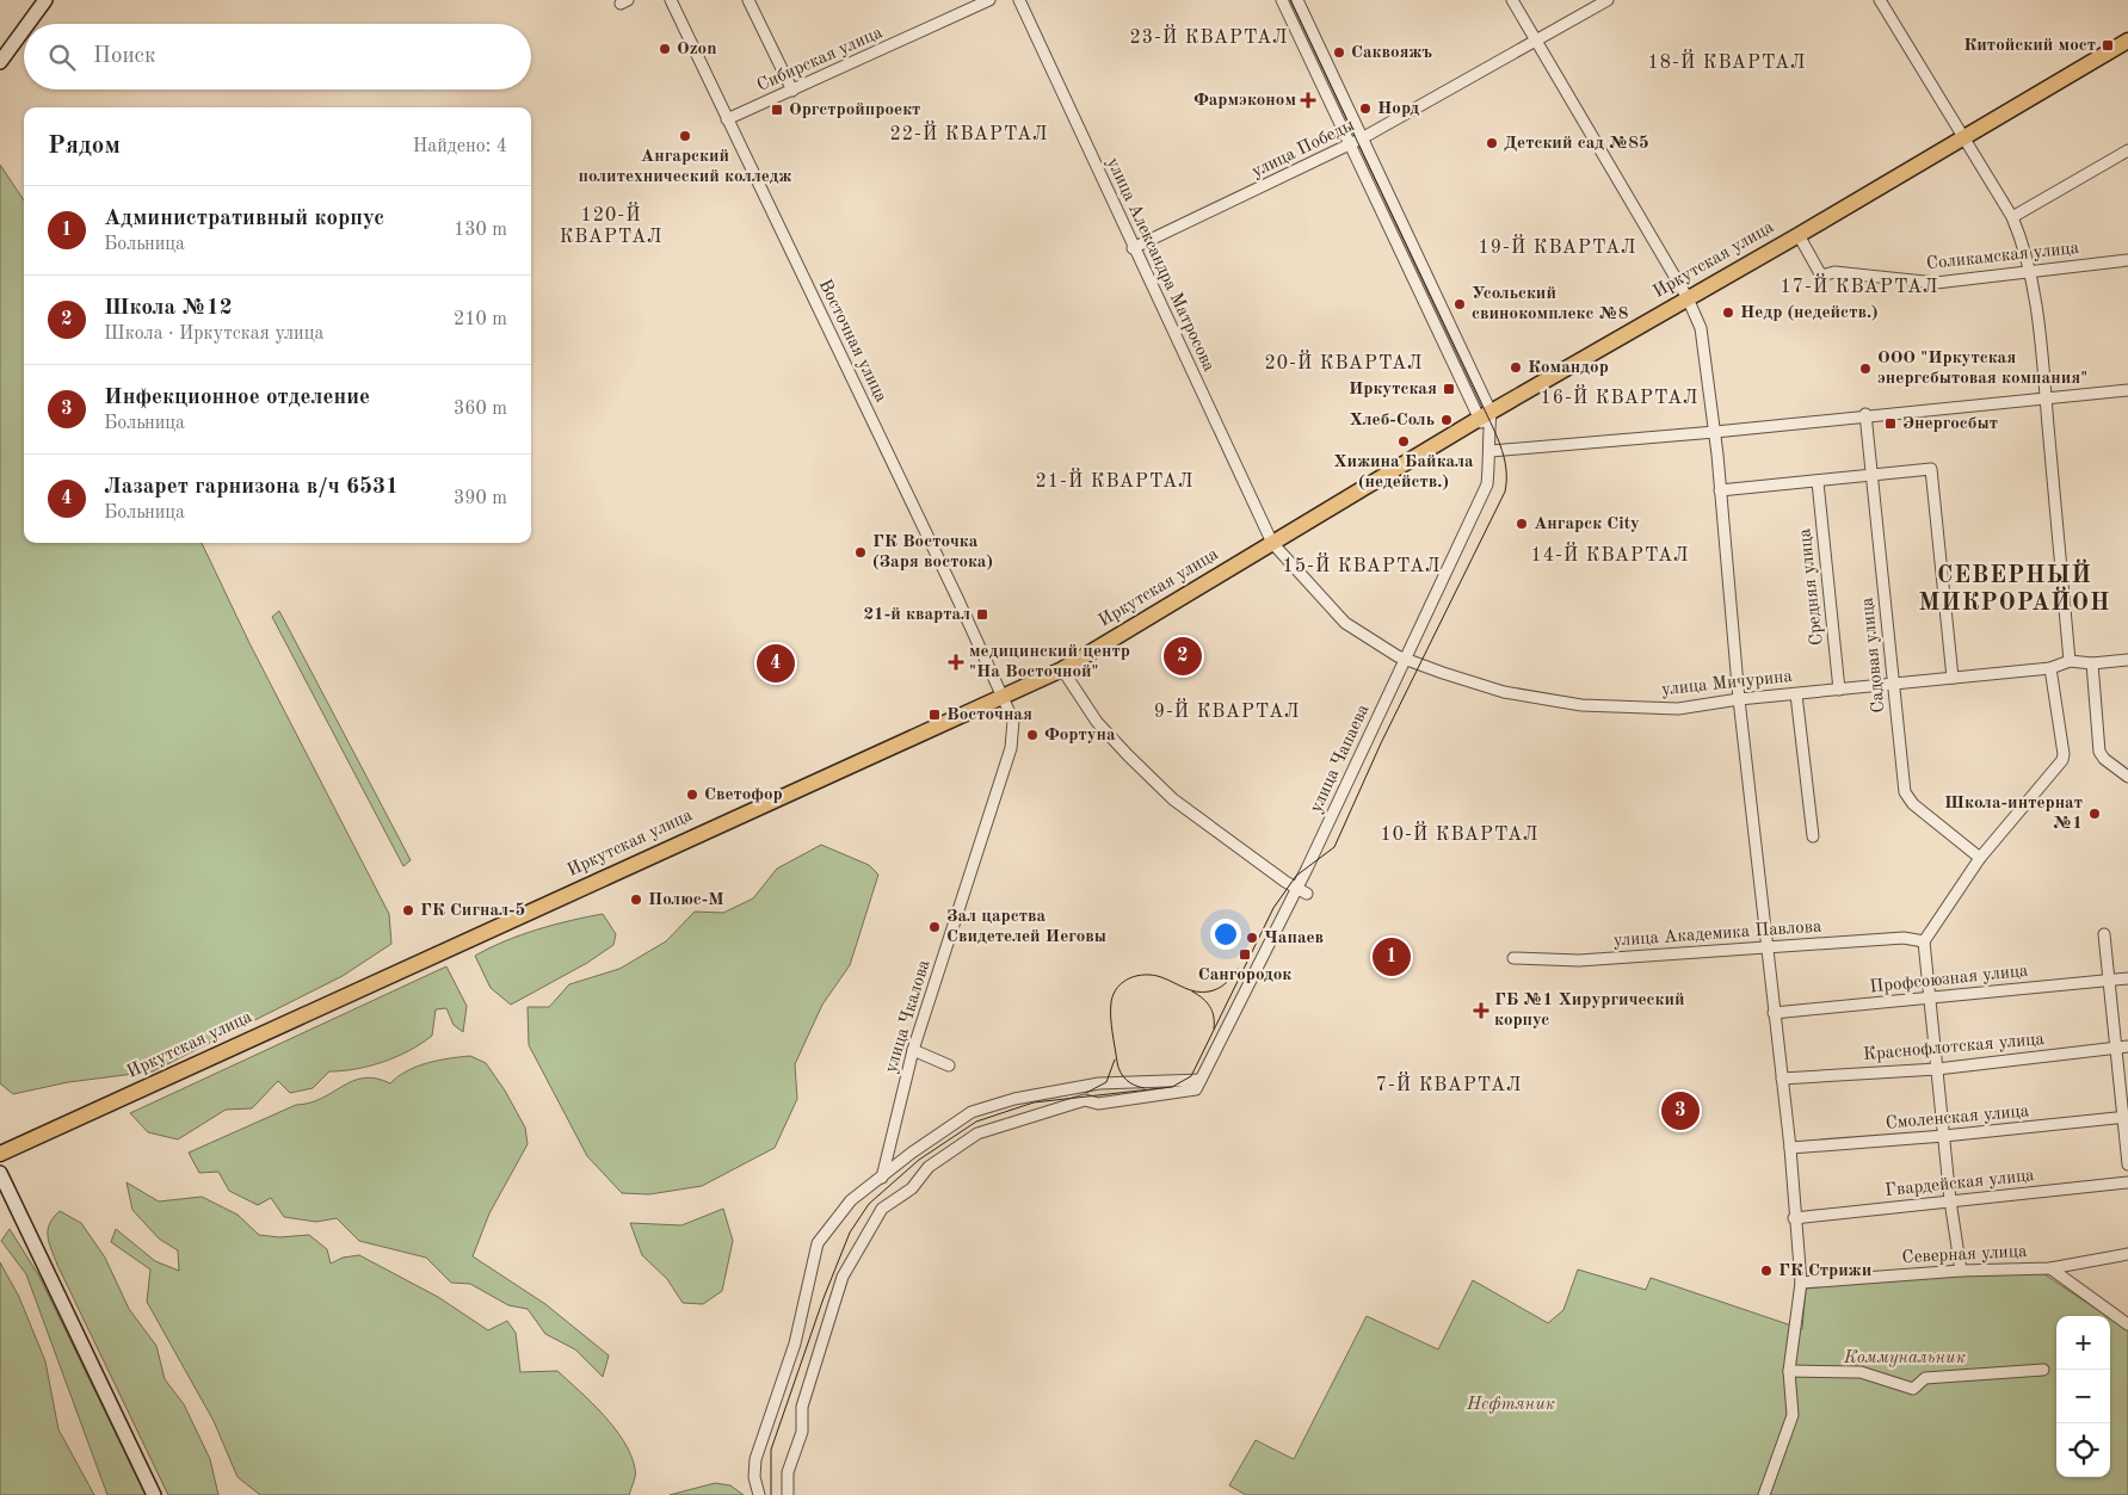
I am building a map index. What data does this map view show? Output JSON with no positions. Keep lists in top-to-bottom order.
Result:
{
  "streets": {
    "main road": ["Иркутская улица"],
    "street": [
      "Сибирская улица",
      "улица Победы",
      "Соликамская улица",
      "улица Александра Матросова",
      "Восточная улица",
      "Средняя улица",
      "Садовая улица",
      "улица Мичурина",
      "улица Чапаева",
      "улица Академика Павлова",
      "Профсоюзная улица",
      "улица Чкалова",
      "Краснофлотская улица",
      "Смоленская улица",
      "Гвардейская улица",
      "Северная улица"
    ]
  },
  "crossings": [
    ["Сибирская улица", "Восточная улица"],
    ["улица Победы", "улица Александра Матросова"],
    ["Соликамская улица", "Иркутская улица"],
    ["Иркутская улица", "улица Александра Матросова"],
    ["Иркутская улица", "Восточная улица"],
    ["Иркутская улица", "улица Мичурина"],
    ["Иркутская улица", "улица Чапаева"],
    ["Иркутская улица", "улица Чкалова"],
    ["улица Александра Матросова", "улица Мичурина"],
    ["Восточная улица", "улица Чкалова"],
    ["Средняя улица", "улица Мичурина"],
    ["Садовая улица", "улица Мичурина"],
    ["улица Мичурина", "улица Чапаева"]
  ],
  "districts": [
    "23-Й КВАРТАЛ",
    "18-Й КВАРТАЛ",
    "22-Й КВАРТАЛ",
    "120-Й КВАРТАЛ",
    "19-Й КВАРТАЛ",
    "17-Й КВАРТАЛ",
    "20-Й КВАРТАЛ",
    "16-Й КВАРТАЛ",
    "21-Й КВАРТАЛ",
    "14-Й КВАРТАЛ",
    "15-Й КВАРТАЛ",
    "СЕВЕРНЫЙ МИКРОРАЙОН",
    "9-Й КВАРТАЛ",
    "10-Й КВАРТАЛ",
    "7-Й КВАРТАЛ"
  ],
  "parks": ["Коммунальник", "Нефтяник"],
  "places": {
    "transit": [
      "Китойский мост",
      "Оргстройпроект",
      "Иркутская",
      "Энергосбыт",
      "21-й квартал",
      "Восточная",
      "Сангородок"
    ],
    "other": [
      "Ozon",
      "Саквояжъ",
      "Норд",
      "Ангарский политехнический колледж",
      "Детский сад №85",
      "Усольский свинокомплекс №8",
      "Недр (недейств.)",
      "Командор",
      "ООО \"Иркутская энергсбытовая компания\"",
      "Хлеб-Соль",
      "Хижина Байкала (недейств.)",
      "Ангарск City",
      "ГК Восточка (Заря востока)",
      "Фортуна",
      "Светофор",
      "Школа-интернат №1",
      "Полюс-М",
      "ГК Сигнал-5",
      "Зал царства Свидетелей Иеговы",
      "Чапаев",
      "ГК Стрижи"
    ],
    "health": ["Фармэконом", "медицинский центр \"На Восточной\"", "ГБ №1 Хирургический корпус"]
  },
  "page": {
    "search": "Поиск",
    "heading": ["Рядом", "Найдено: 4"],
    "list": [
      {
        "mark": "1",
        "name": "Административный корпус",
        "note": "Больница",
        "value": "130 m"
      },
      {
        "mark": "2",
        "name": "Школа №12",
        "note": "Школа · Иркутская улица",
        "value": "210 m"
      },
      {
        "mark": "3",
        "name": "Инфекционное отделение",
        "note": "Больница",
        "value": "360 m"
      },
      {
        "mark": "4",
        "name": "Лазарет гарнизона в/ч 6531",
        "note": "Больница",
        "value": "390 m"
      }
    ],
    "pins": [
      "2",
      "4",
      "1",
      "3"
    ],
    "map_buttons": ["+", "−"]
  }
}
